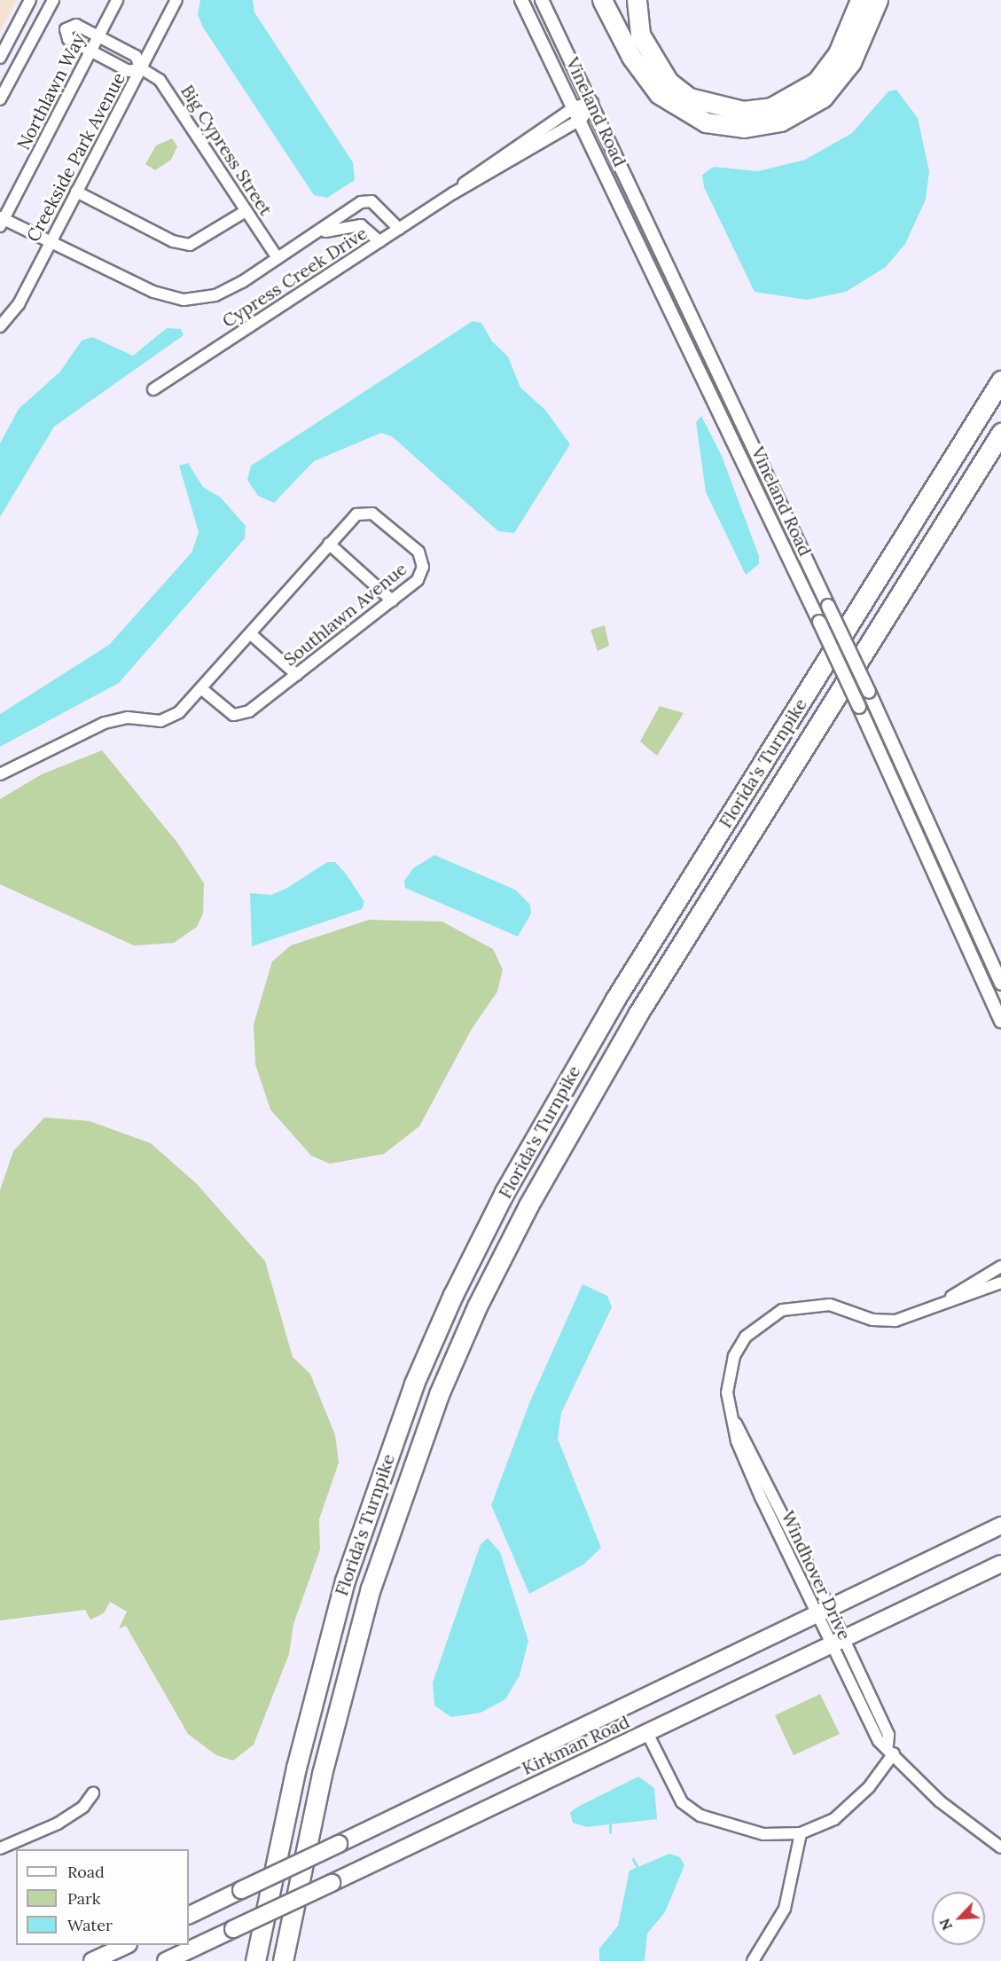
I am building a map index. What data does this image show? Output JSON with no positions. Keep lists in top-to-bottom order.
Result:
{
  "streets": {
    "highway": ["Florida's Turnpike"],
    "main road": ["Kirkman Road"],
    "street": [
      "Northlawn Way",
      "Vineland Road",
      "Big Cypress Street",
      "Creekside Park Avenue",
      "Cypress Creek Drive",
      "Southlawn Avenue",
      "Windhover Drive"
    ]
  },
  "crossings": [
    ["Northlawn Way", "Big Cypress Street"],
    ["Vineland Road", "Cypress Creek Drive"],
    ["Big Cypress Street", "Creekside Park Avenue"],
    ["Windhover Drive", "Kirkman Road"]
  ],
  "legend": ["Road", "Park", "Water"],
  "north": "bottom left"
}
